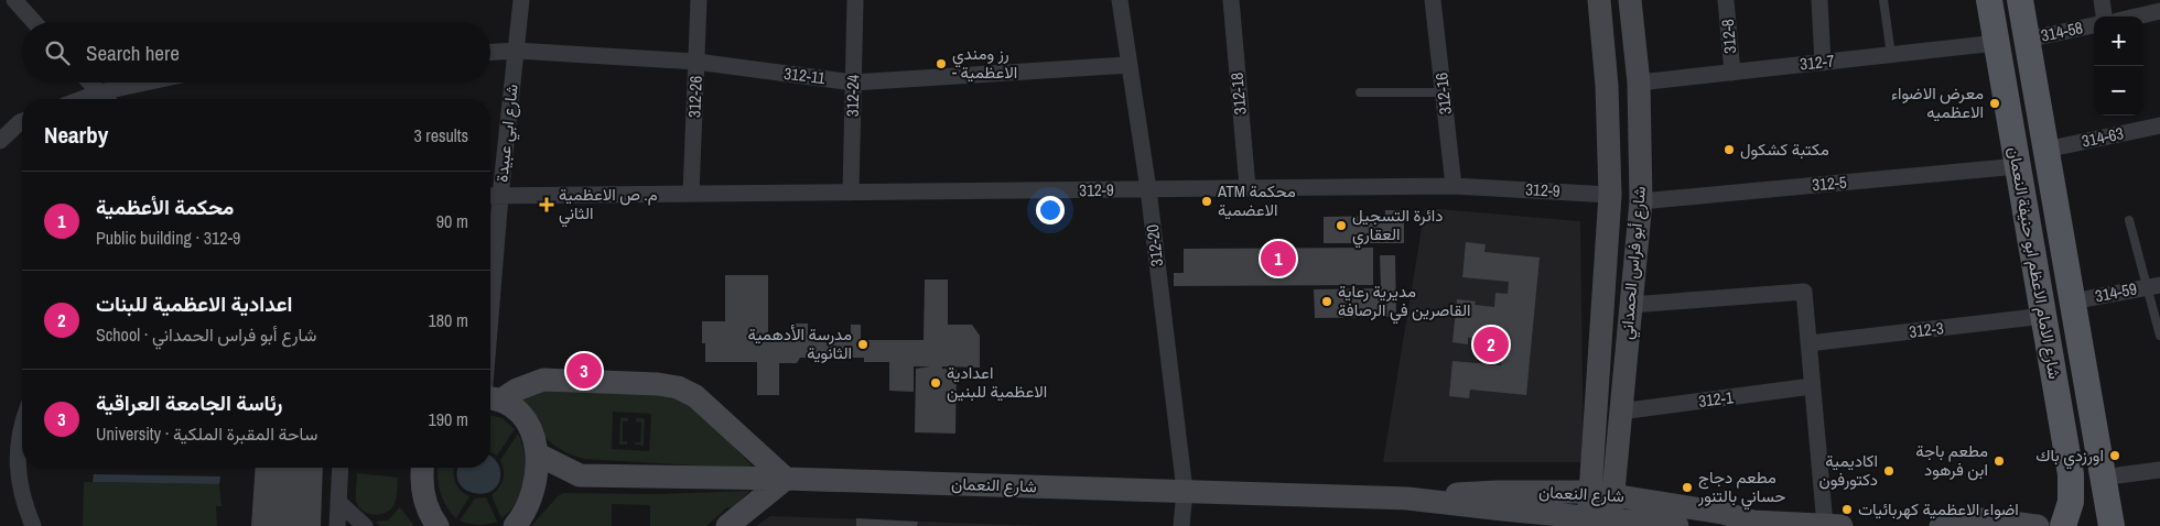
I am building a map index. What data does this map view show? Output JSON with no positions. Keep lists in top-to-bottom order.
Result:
{
  "streets": {
    "main road": ["شارع الامام الاعظم ابو حنيفة النعمان"],
    "street": [
      "314-58",
      "312-8",
      "312-7",
      "312-11",
      "312-18",
      "312-16",
      "312-24",
      "312-26",
      "شارع ابي عبيدة",
      "314-63",
      "312-5",
      "312-9",
      "312-20",
      "شارع أبو فراس الحمداني",
      "314-59",
      "312-3",
      "312-1",
      "شارع النعمان"
    ]
  },
  "crossings": [
    ["314-58", "شارع الامام الاعظم ابو حنيفة النعمان"],
    ["312-8", "312-7"],
    ["312-7", "شارع أبو فراس الحمداني"],
    ["312-7", "شارع الامام الاعظم ابو حنيفة النعمان"],
    ["312-11", "312-24"],
    ["312-11", "312-26"],
    ["312-11", "شارع ابي عبيدة"],
    ["312-11", "312-20"],
    ["312-18", "312-9"],
    ["312-16", "312-9"],
    ["312-24", "312-9"],
    ["312-26", "312-9"],
    ["شارع ابي عبيدة", "312-9"],
    ["314-63", "شارع الامام الاعظم ابو حنيفة النعمان"],
    ["312-5", "شارع أبو فراس الحمداني"],
    ["312-5", "شارع الامام الاعظم ابو حنيفة النعمان"],
    ["312-9", "312-20"],
    ["312-9", "شارع أبو فراس الحمداني"],
    ["312-20", "شارع النعمان"],
    ["شارع أبو فراس الحمداني", "312-1"],
    ["شارع أبو فراس الحمداني", "شارع النعمان"],
    ["شارع الامام الاعظم ابو حنيفة النعمان", "314-59"],
    ["شارع الامام الاعظم ابو حنيفة النعمان", "312-3"]
  ],
  "places": {
    "other": [
      "رز ومندي - الاعظمية",
      "معرض الاضواء الاعظميه",
      "مكتبة كشكول",
      "ATM محكمة الاعضمية",
      "دائرة التسجيل العقاري",
      "مديرية رعاية القاصرين في الرصافة",
      "مدرسة الأدهمية الثانوية",
      "اعدادية الاعظمية للبنين",
      "اورزدي باك",
      "مطعم باجة ابن فرهود",
      "اكاديمية دكتورفون",
      "مطعم دجاج حساني بالتنور",
      "اضواء الاعظمية كهربائيات"
    ],
    "health": ["م. ص الاعظمية الثاني"]
  },
  "page": {
    "map_buttons": ["+", "−"],
    "search": "Search here",
    "heading": ["Nearby", "3 results"],
    "list": [
      {
        "mark": "1",
        "name": "محكمة الأعظمية",
        "note": "Public building · 312-9",
        "value": "90 m"
      },
      {
        "mark": "2",
        "name": "اعدادية الاعظمية للبنات",
        "note": "School · شارع أبو فراس الحمداني",
        "value": "180 m"
      },
      {
        "mark": "3",
        "name": "رئاسة الجامعة العراقية",
        "note": "University · ساحة المقبرة الملكية",
        "value": "190 m"
      }
    ],
    "pins": ["1", "2", "3"]
  }
}
